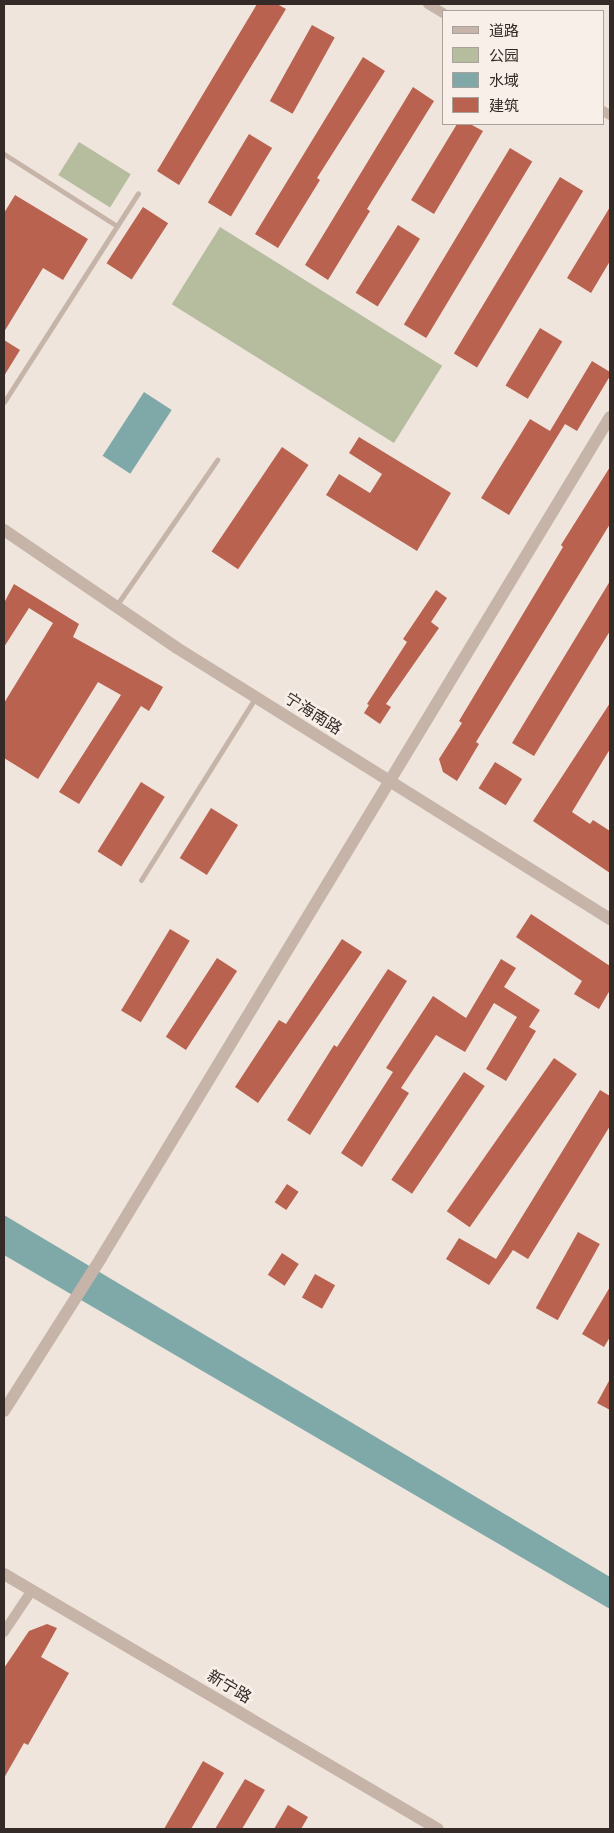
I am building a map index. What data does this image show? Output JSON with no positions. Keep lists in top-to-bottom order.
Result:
{
  "streets": {
    "street": ["宁海南路", "新宁路"]
  },
  "legend": [
    "道路",
    "公园",
    "水域",
    "建筑"
  ]
}
